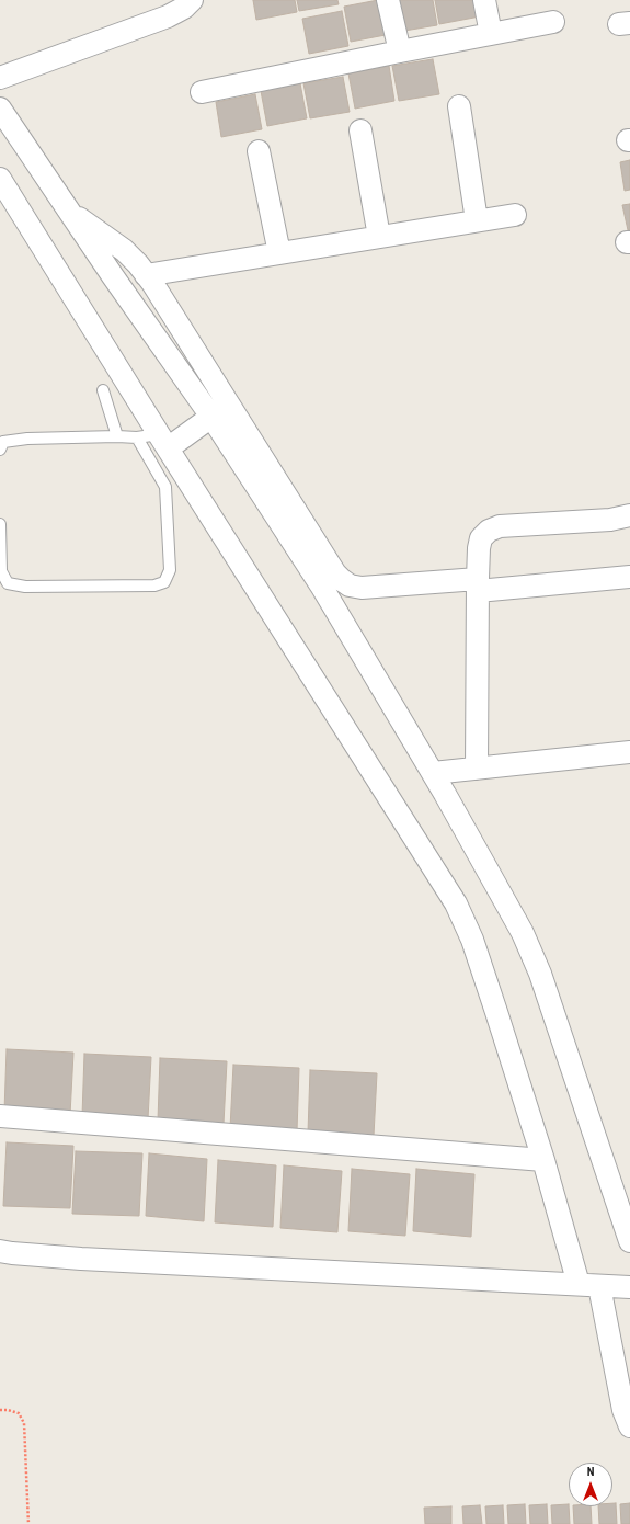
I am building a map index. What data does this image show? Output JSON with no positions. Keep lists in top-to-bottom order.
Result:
{
  "north": "top"
}
